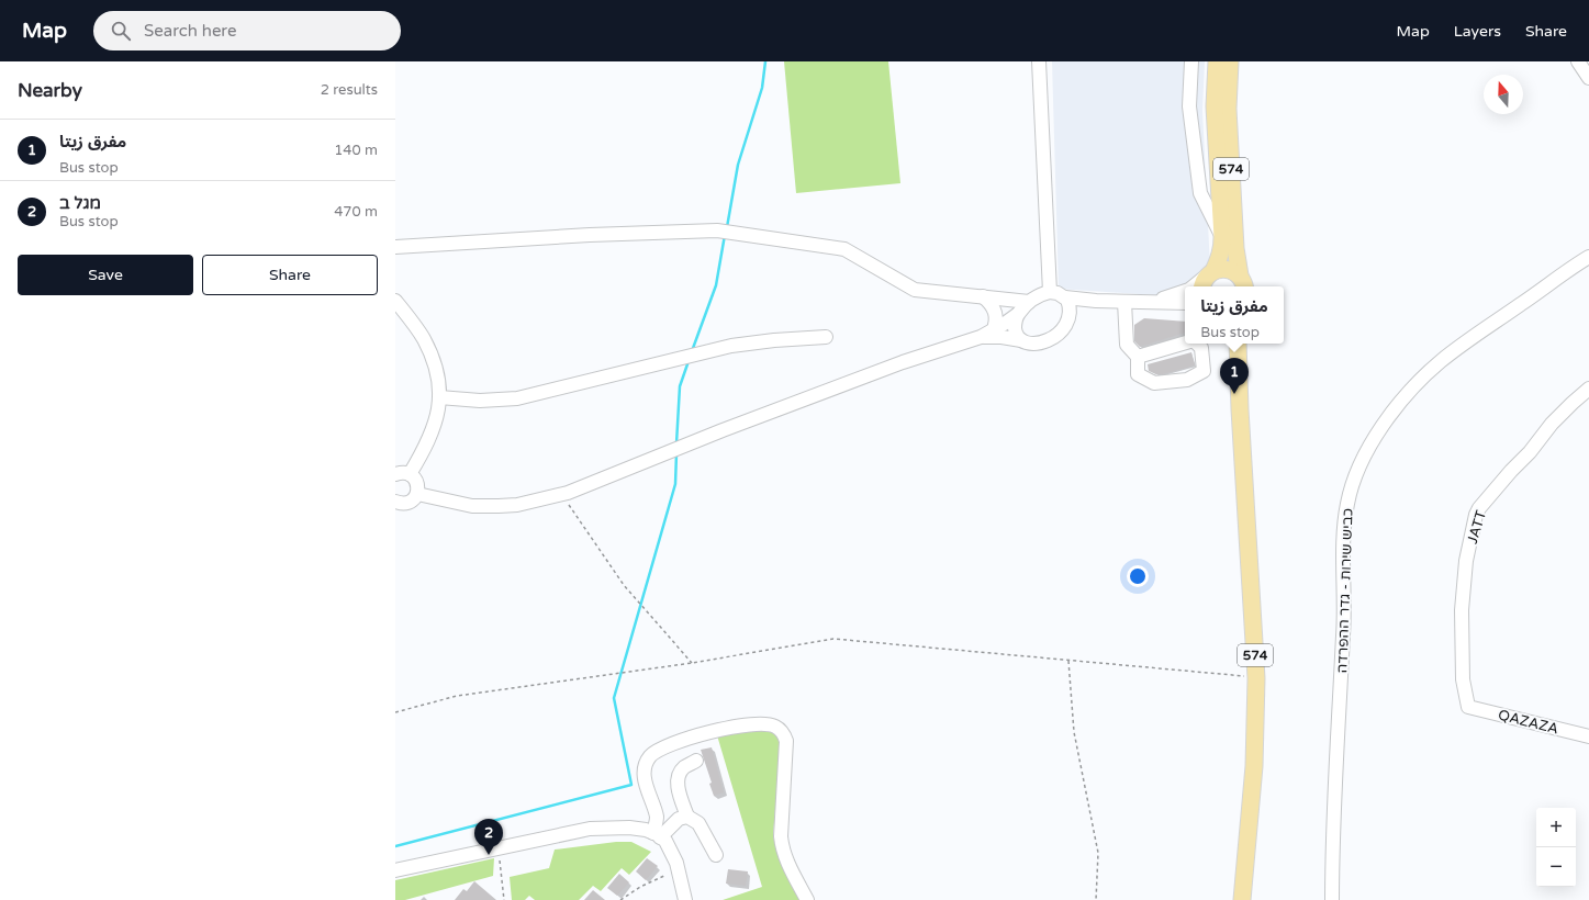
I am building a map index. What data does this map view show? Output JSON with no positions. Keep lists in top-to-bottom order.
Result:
{
  "streets": {
    "main road": ["574"],
    "street": ["JATT", "כביש שירות - גדר ההפרדה", "QAZAZA"]
  },
  "crossings": [
    ["JATT", "QAZAZA"]
  ],
  "north": "top",
  "page": {
    "header": "Map",
    "search": "Search here",
    "nav": ["Map", "Layers", "Share"],
    "heading": ["Nearby", "2 results"],
    "list": [
      {
        "mark": "1",
        "name": "مفرق زيتا",
        "note": "Bus stop",
        "value": "140 m"
      },
      {
        "mark": "2",
        "name": "מגל ב",
        "note": "Bus stop",
        "value": "470 m"
      }
    ],
    "buttons": ["Save", "Share"],
    "popup": ["مفرق زيتا", "Bus stop"],
    "pins": ["1", "2"],
    "map_buttons": ["+", "−"]
  }
}
